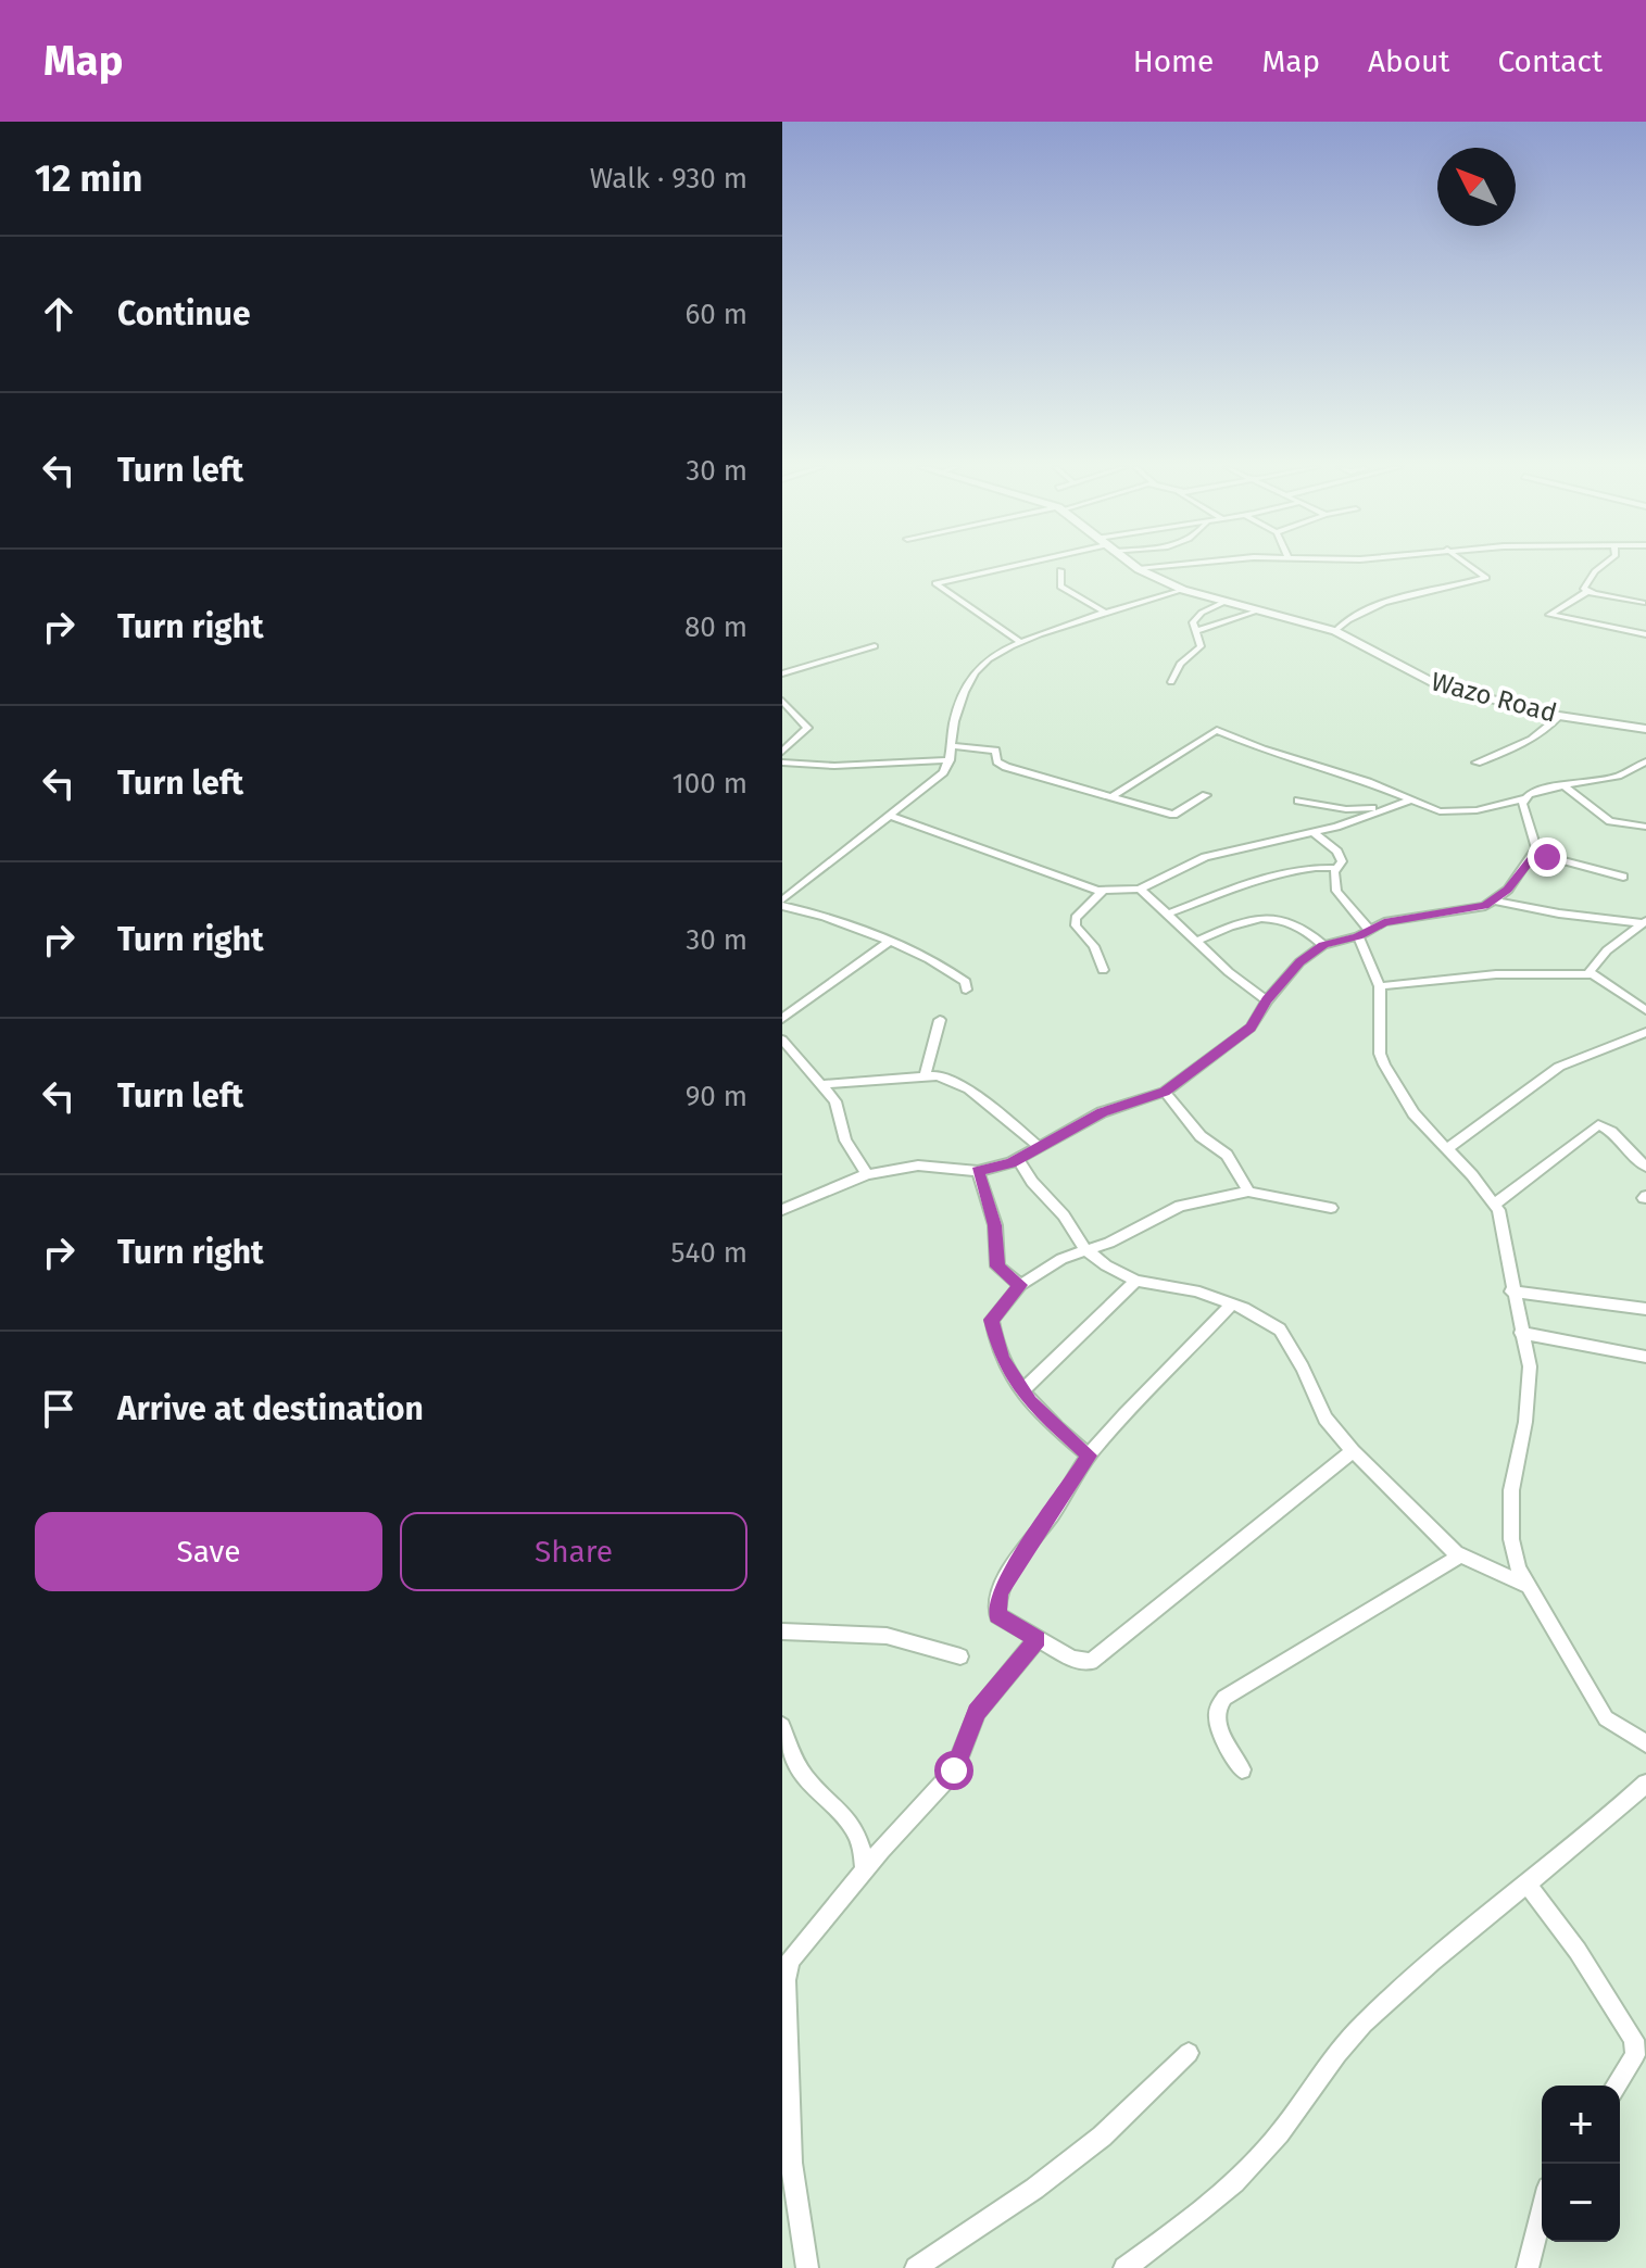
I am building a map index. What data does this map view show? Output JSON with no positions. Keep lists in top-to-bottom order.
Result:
{
  "streets": {
    "main road": ["Wazo Road"]
  },
  "north": "top left",
  "page": {
    "header": "Map",
    "nav": [
      "Home",
      "Map",
      "About",
      "Contact"
    ],
    "heading": ["12 min", "Walk · 930 m"],
    "list": [
      ["Continue", "60 m"],
      ["Turn left", "30 m"],
      ["Turn right", "80 m"],
      ["Turn left", "100 m"],
      ["Turn right", "30 m"],
      ["Turn left", "90 m"],
      ["Turn right", "540 m"],
      "Arrive at destination"
    ],
    "buttons": ["Save", "Share"],
    "map_buttons": ["+", "−"]
  }
}
